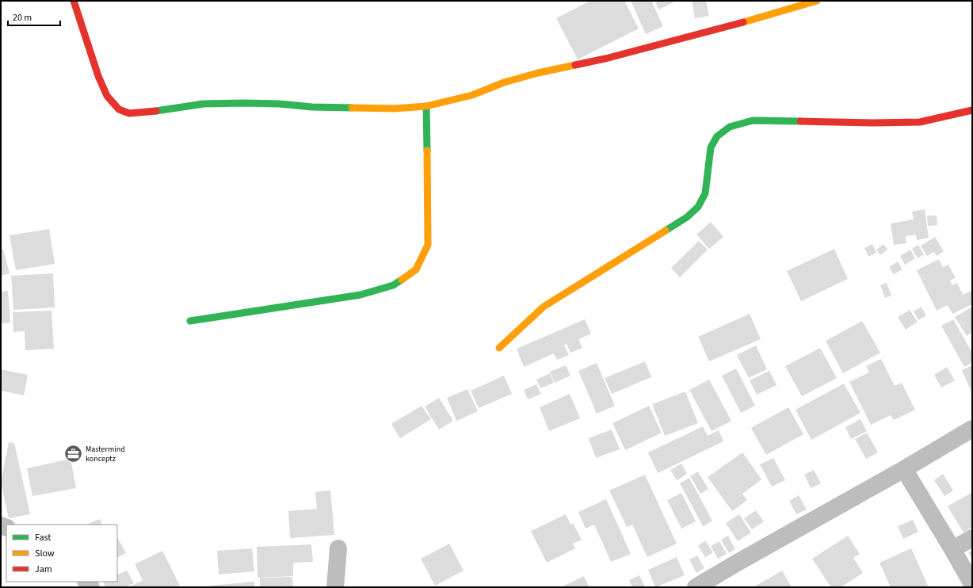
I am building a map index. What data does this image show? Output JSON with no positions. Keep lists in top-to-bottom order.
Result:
{
  "places": {
    "office": ["Mastermind konceptz"]
  },
  "legend": ["Fast", "Slow", "Jam"],
  "scale_bar": "20 m"
}
